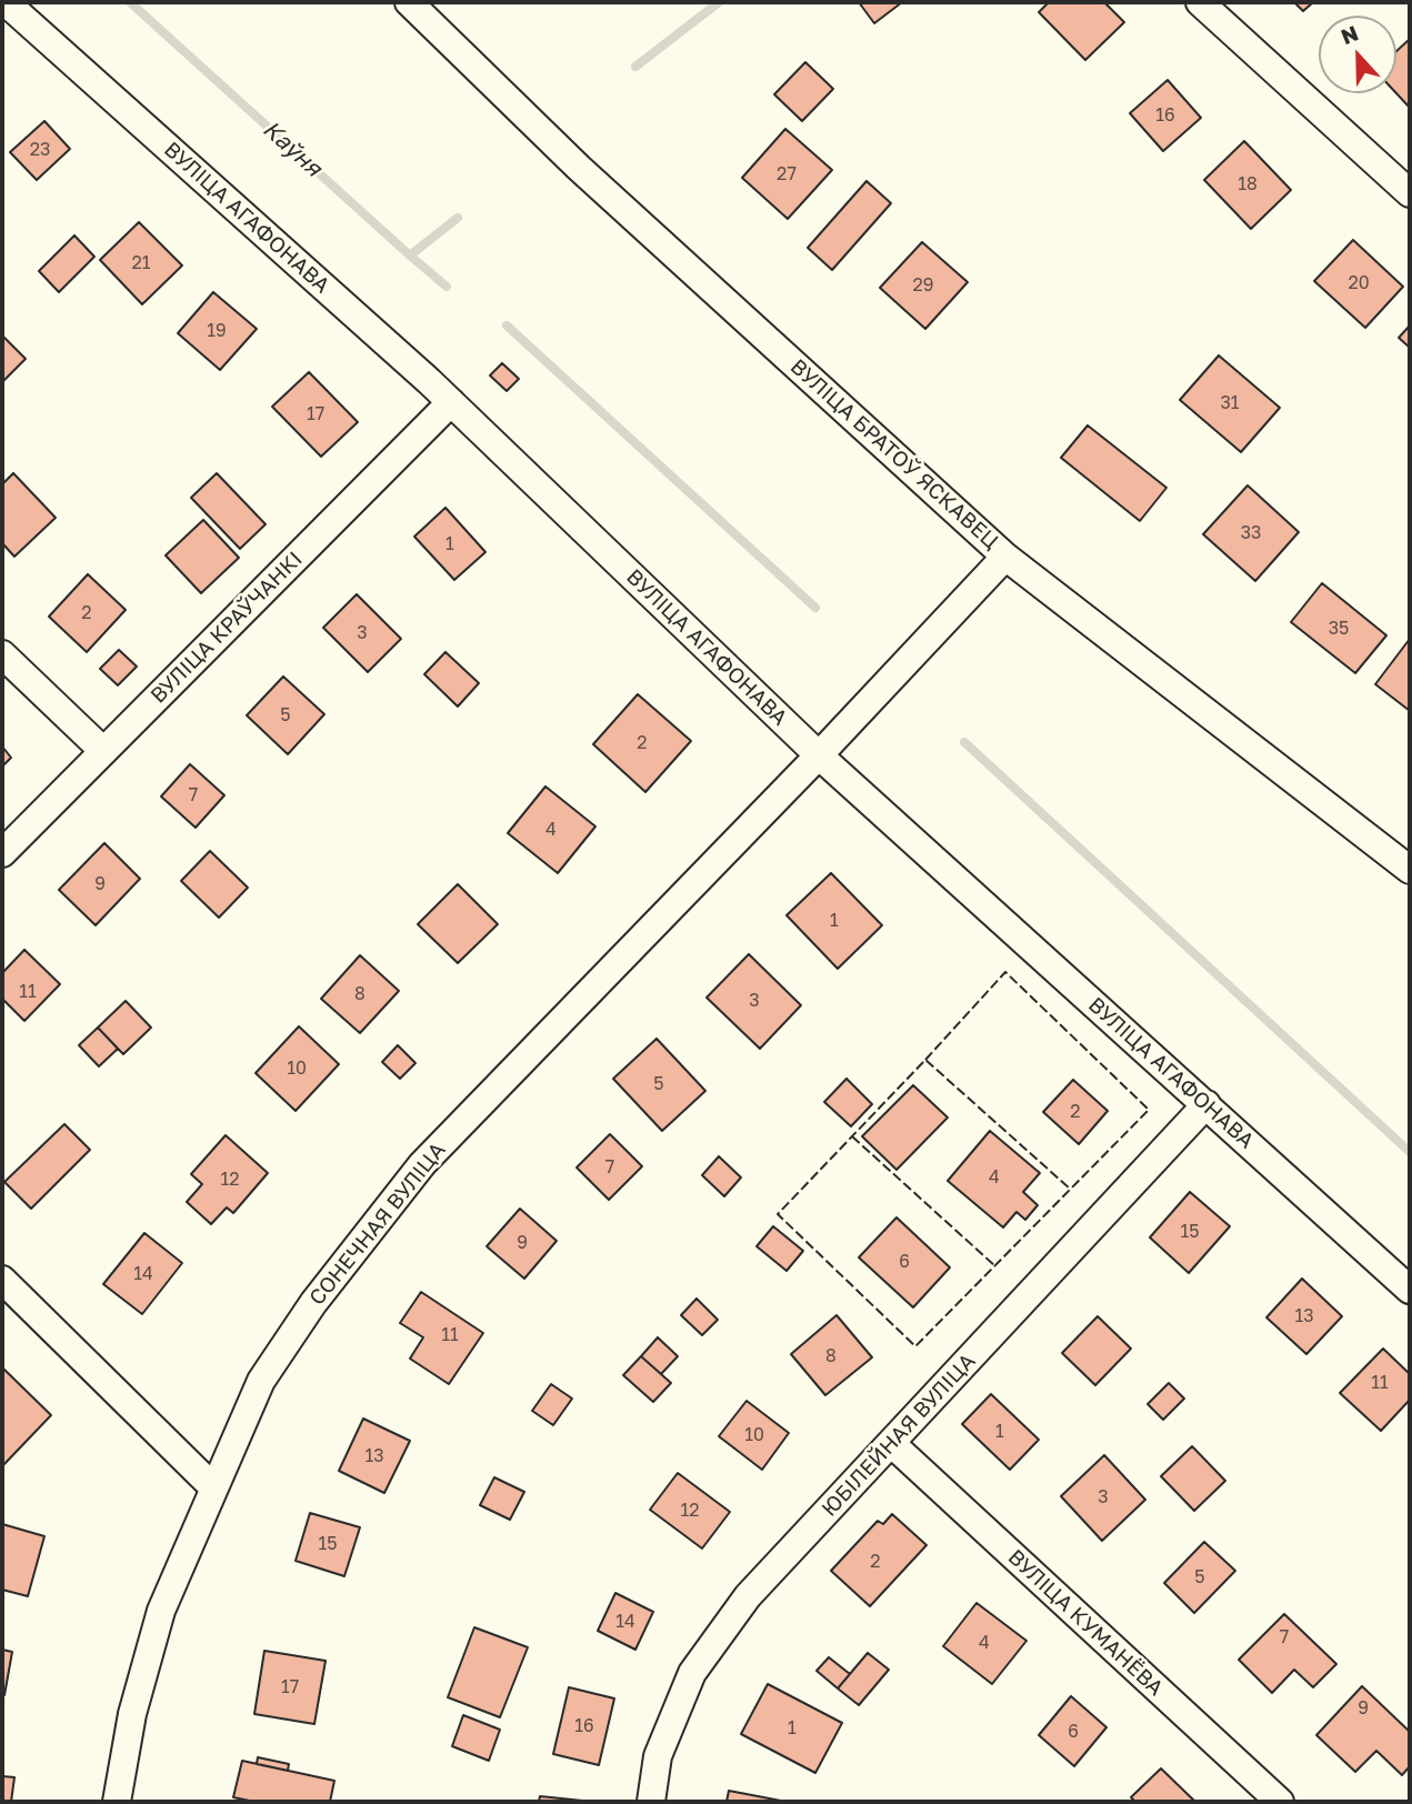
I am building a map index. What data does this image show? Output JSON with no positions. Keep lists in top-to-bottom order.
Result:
{
  "streets": {
    "street": [
      "ВУЛІЦА АГАФОНАВА",
      "ВУЛІЦА БРАТОЎ ЯСКАВЕЦ",
      "ВУЛІЦА КРАЎЧАНКІ",
      "СОНЕЧНАЯ ВУЛІЦА",
      "ЮБІЛЕЙНАЯ ВУЛІЦА",
      "ВУЛІЦА КУМАНЁВА"
    ]
  },
  "crossings": [
    ["ВУЛІЦА АГАФОНАВА", "ВУЛІЦА КРАЎЧАНКІ"],
    ["ВУЛІЦА АГАФОНАВА", "СОНЕЧНАЯ ВУЛІЦА"],
    ["ВУЛІЦА АГАФОНАВА", "ЮБІЛЕЙНАЯ ВУЛІЦА"],
    ["ВУЛІЦА БРАТОЎ ЯСКАВЕЦ", "СОНЕЧНАЯ ВУЛІЦА"],
    ["ЮБІЛЕЙНАЯ ВУЛІЦА", "ВУЛІЦА КУМАНЁВА"]
  ],
  "water": ["Каўня"],
  "house_numbers": [
    "16",
    "23",
    "27",
    "18",
    "21",
    "20",
    "29",
    "19",
    "31",
    "17",
    "33",
    "1",
    "2",
    "35",
    "3",
    "5",
    "2",
    "7",
    "4",
    "9",
    "1",
    "11",
    "8",
    "3",
    "10",
    "5",
    "2",
    "7",
    "4",
    "12",
    "15",
    "9",
    "6",
    "14",
    "13",
    "11",
    "8",
    "11",
    "1",
    "10",
    "13",
    "3",
    "12",
    "15",
    "2",
    "5",
    "14",
    "7",
    "4",
    "17",
    "9",
    "16",
    "1",
    "6"
  ],
  "north": "top"
}
